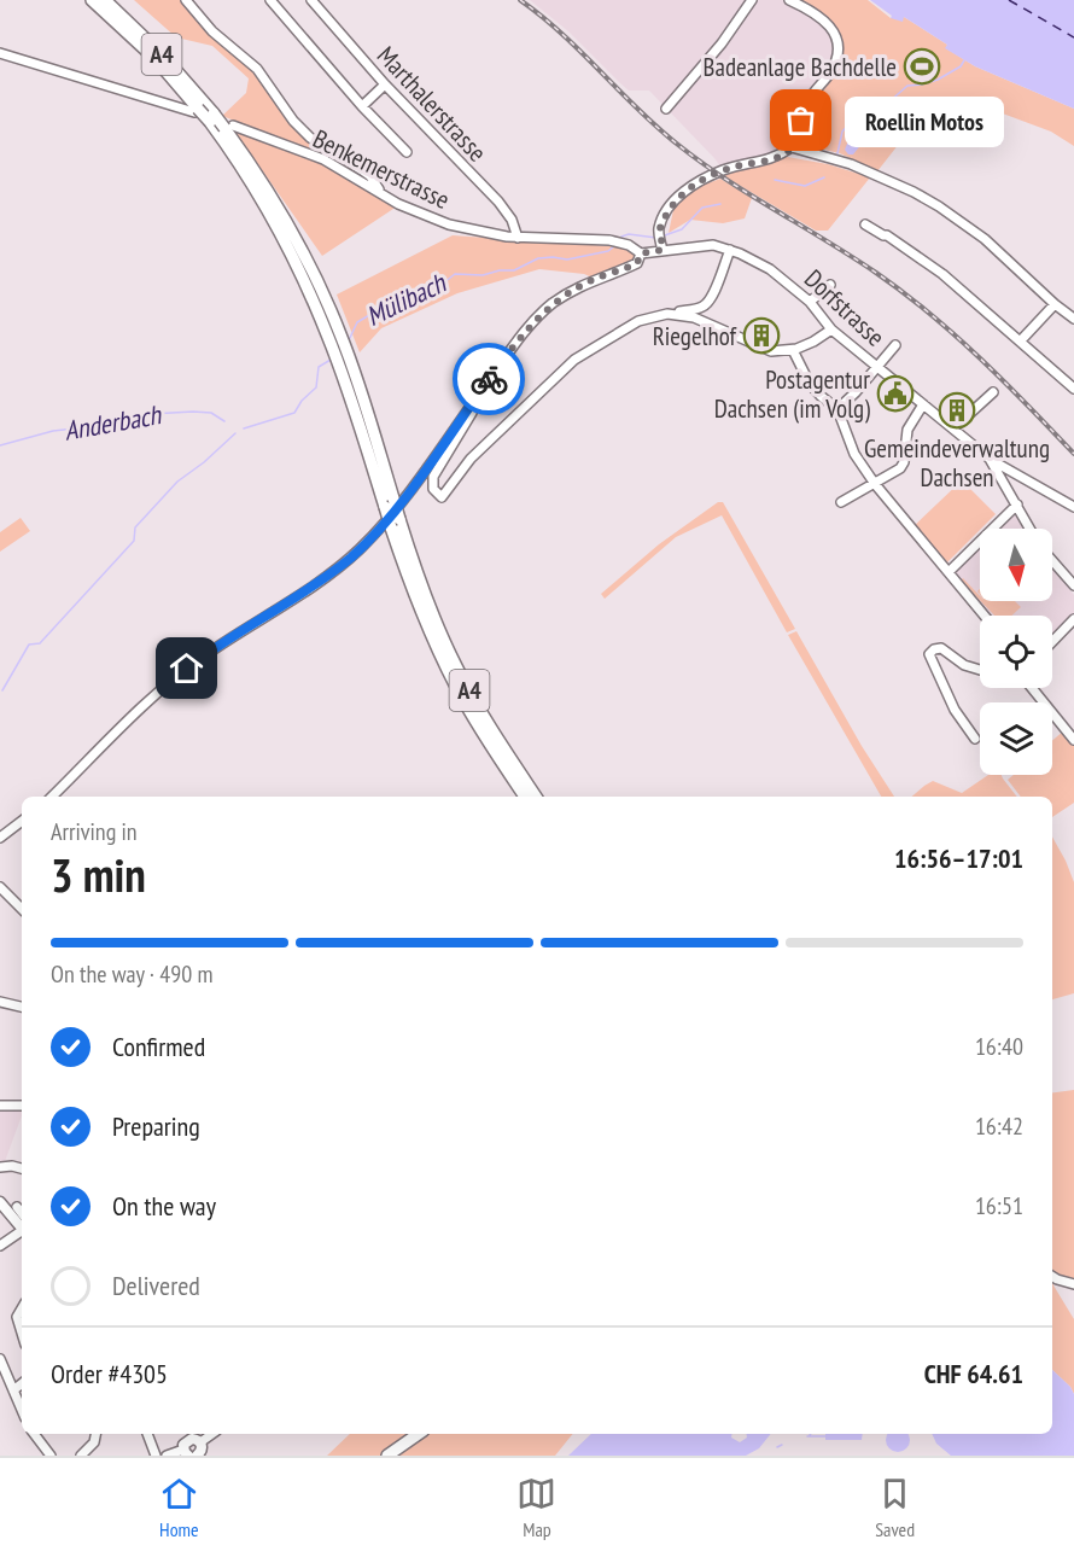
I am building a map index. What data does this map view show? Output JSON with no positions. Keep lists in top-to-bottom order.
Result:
{
  "streets": {
    "highway": ["A4"],
    "street": ["Marthalerstrasse", "Benkemerstrasse", "Dorfstrasse"]
  },
  "crossings": [
    ["A4", "Benkemerstrasse"],
    ["Marthalerstrasse", "Benkemerstrasse"],
    ["Benkemerstrasse", "Dorfstrasse"]
  ],
  "water": ["Mülibach", "Anderbach"],
  "places": {
    "sports": ["Badeanlage Bachdelle"],
    "other": ["Roellin Motos"],
    "building": ["Riegelhof", "Gemeindeverwaltung Dachsen"],
    "public building": ["Postagentur Dachsen (im Volg)"]
  },
  "north": "bottom",
  "page": {
    "bubble": "Roellin Motos",
    "heading": ["3 min", "Arriving in", "16:56–17:01"],
    "panel": ["Order #4305", "CHF 64.61"],
    "bar": "On the way · 490 m",
    "list": [
      ["Confirmed", "16:40"],
      ["Preparing", "16:42"],
      ["On the way", "16:51"],
      "Delivered"
    ],
    "tabs": ["Home", "Map", "Saved"]
  }
}
